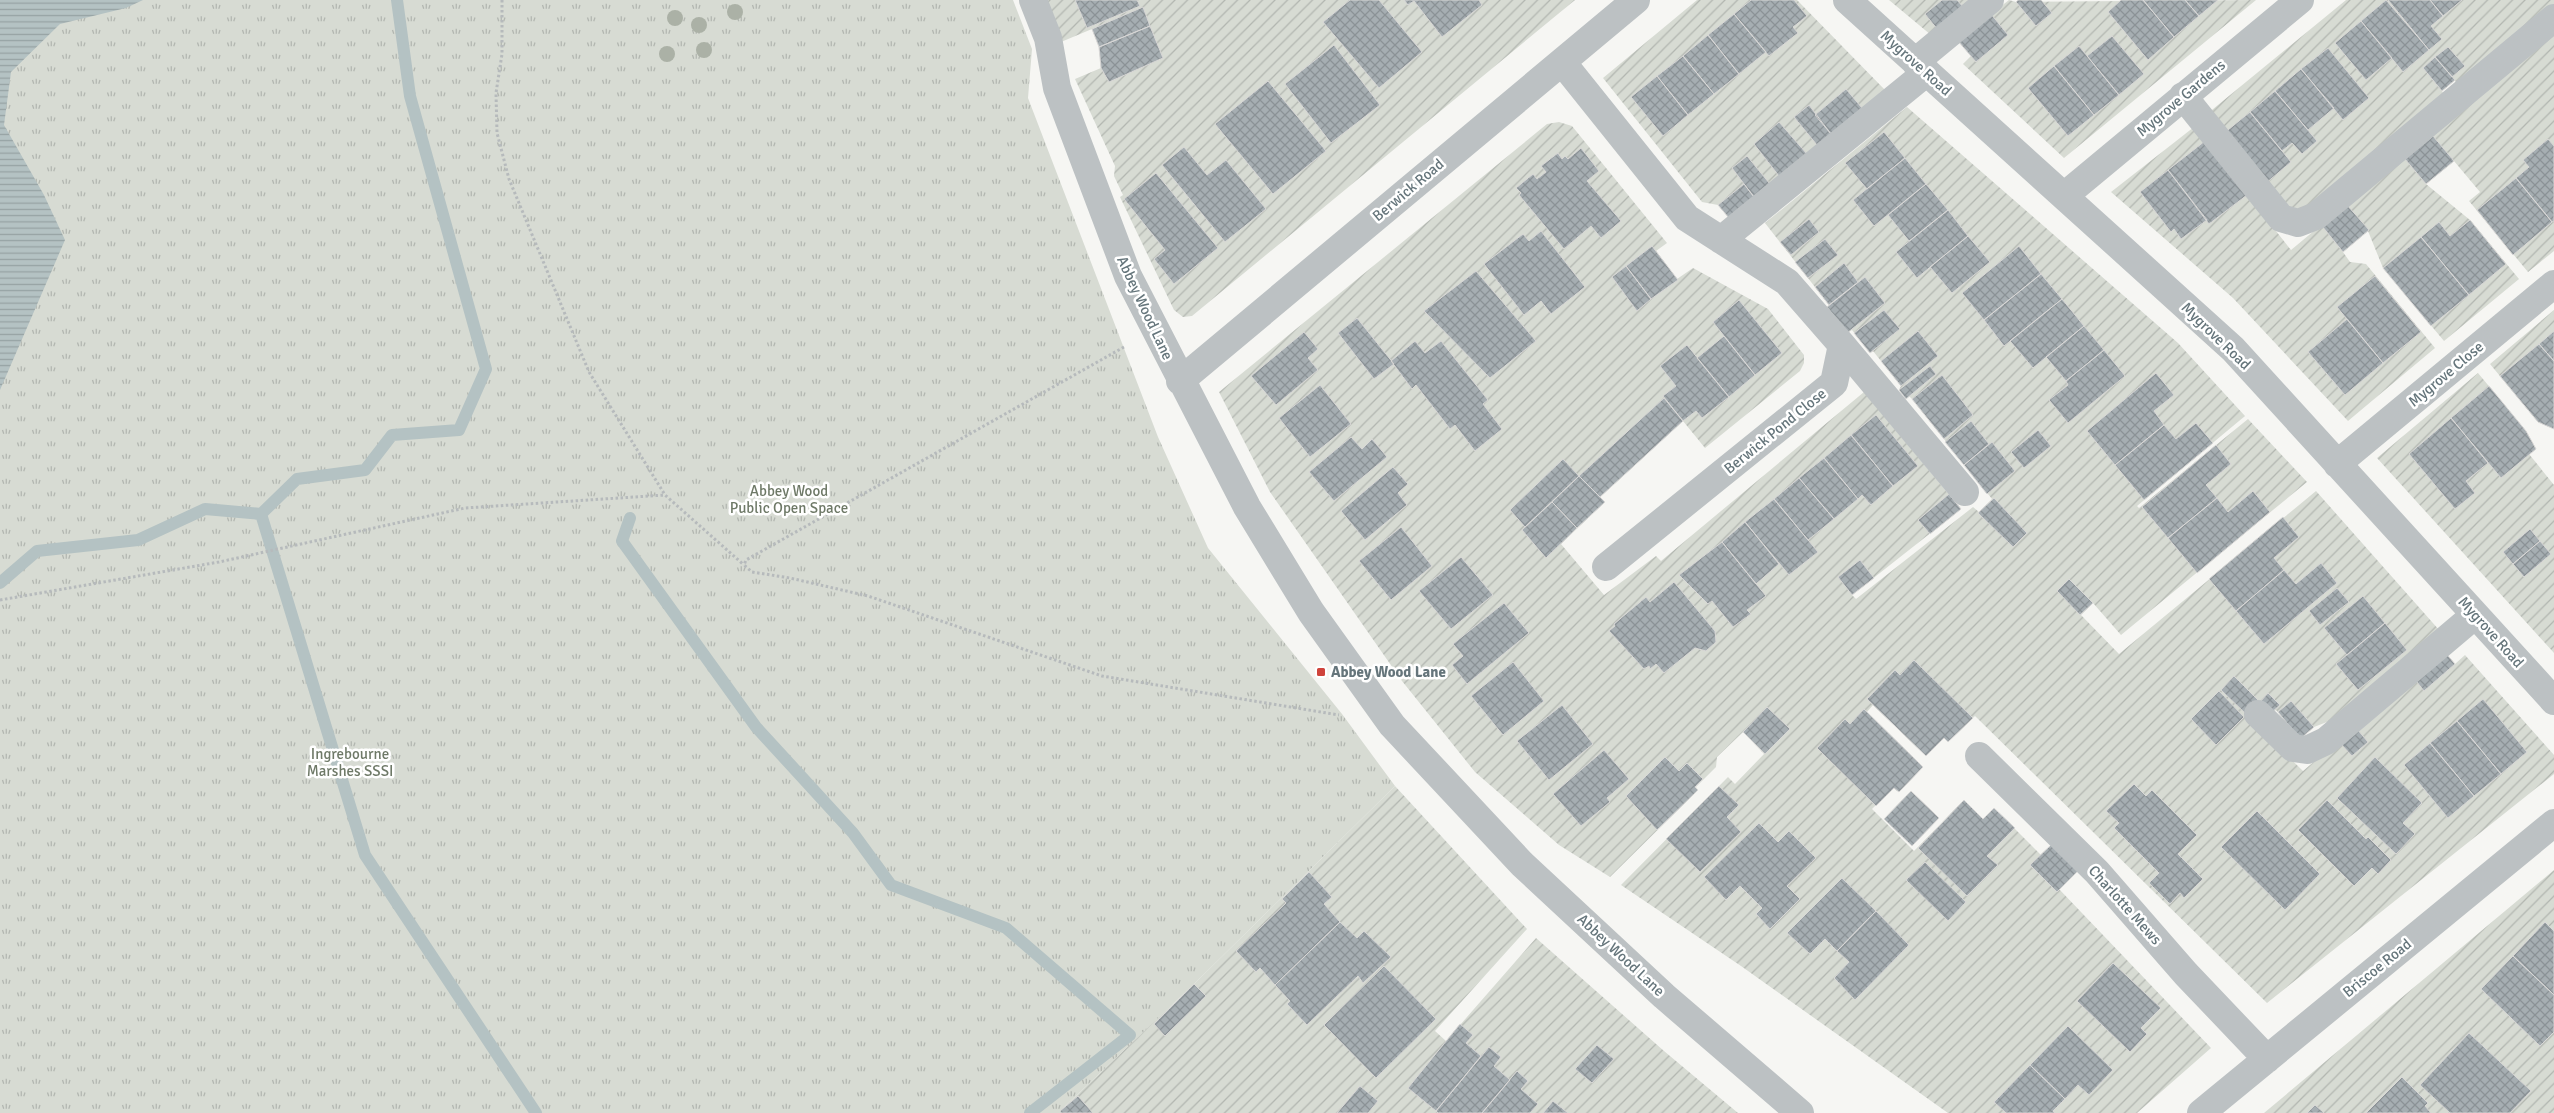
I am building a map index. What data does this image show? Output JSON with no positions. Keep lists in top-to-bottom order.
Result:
{
  "streets": {
    "street": [
      "Mygrove Road",
      "Mygrove Gardens",
      "Berwick Road",
      "Abbey Wood Lane",
      "Mygrove Close",
      "Berwick Pond Close",
      "Charlotte Mews",
      "Briscoe Road"
    ]
  },
  "crossings": [
    ["Mygrove Road", "Mygrove Gardens"],
    ["Mygrove Road", "Mygrove Close"],
    ["Berwick Road", "Abbey Wood Lane"],
    ["Charlotte Mews", "Briscoe Road"]
  ],
  "parks": ["Abbey Wood Public Open Space", "Ingrebourne Marshes SSSI"],
  "places": {
    "transit": ["Abbey Wood Lane"]
  }
}
